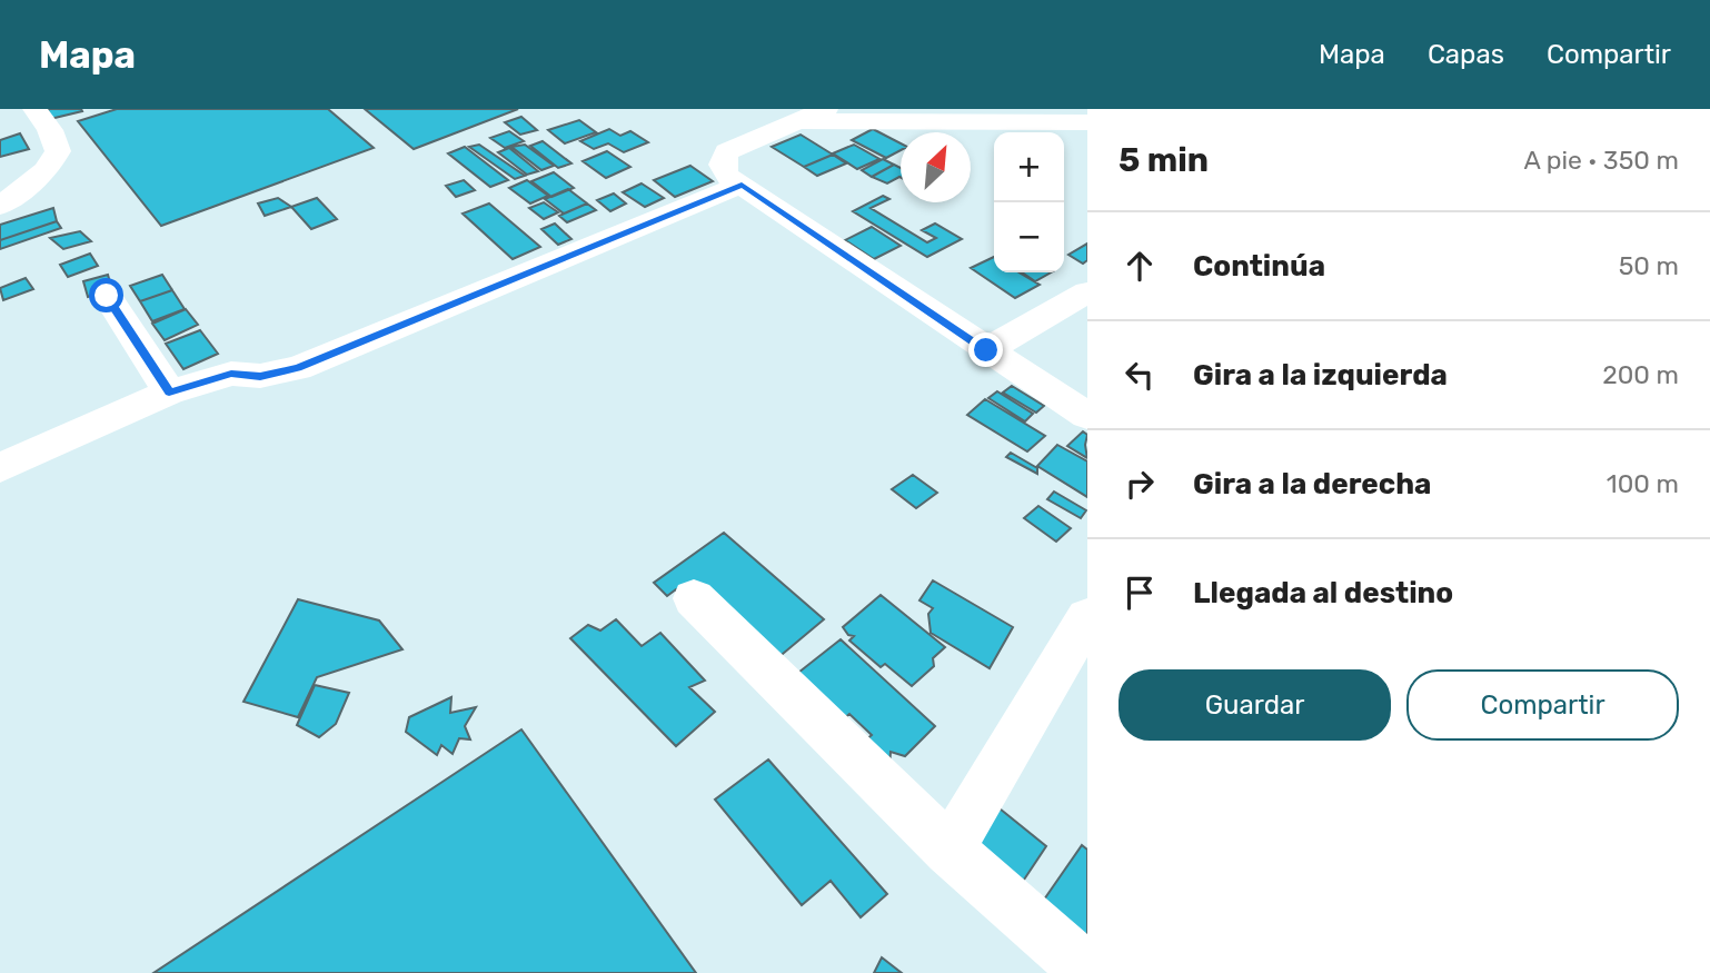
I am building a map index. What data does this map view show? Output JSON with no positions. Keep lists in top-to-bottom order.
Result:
{
  "north": "top right",
  "page": {
    "header": "Mapa",
    "nav": ["Mapa", "Capas", "Compartir"],
    "heading": ["5 min", "A pie · 350 m"],
    "map_buttons": ["+", "−"],
    "list": [
      ["Continúa", "50 m"],
      ["Gira a la izquierda", "200 m"],
      ["Gira a la derecha", "100 m"],
      "Llegada al destino"
    ],
    "buttons": ["Guardar", "Compartir"]
  }
}
